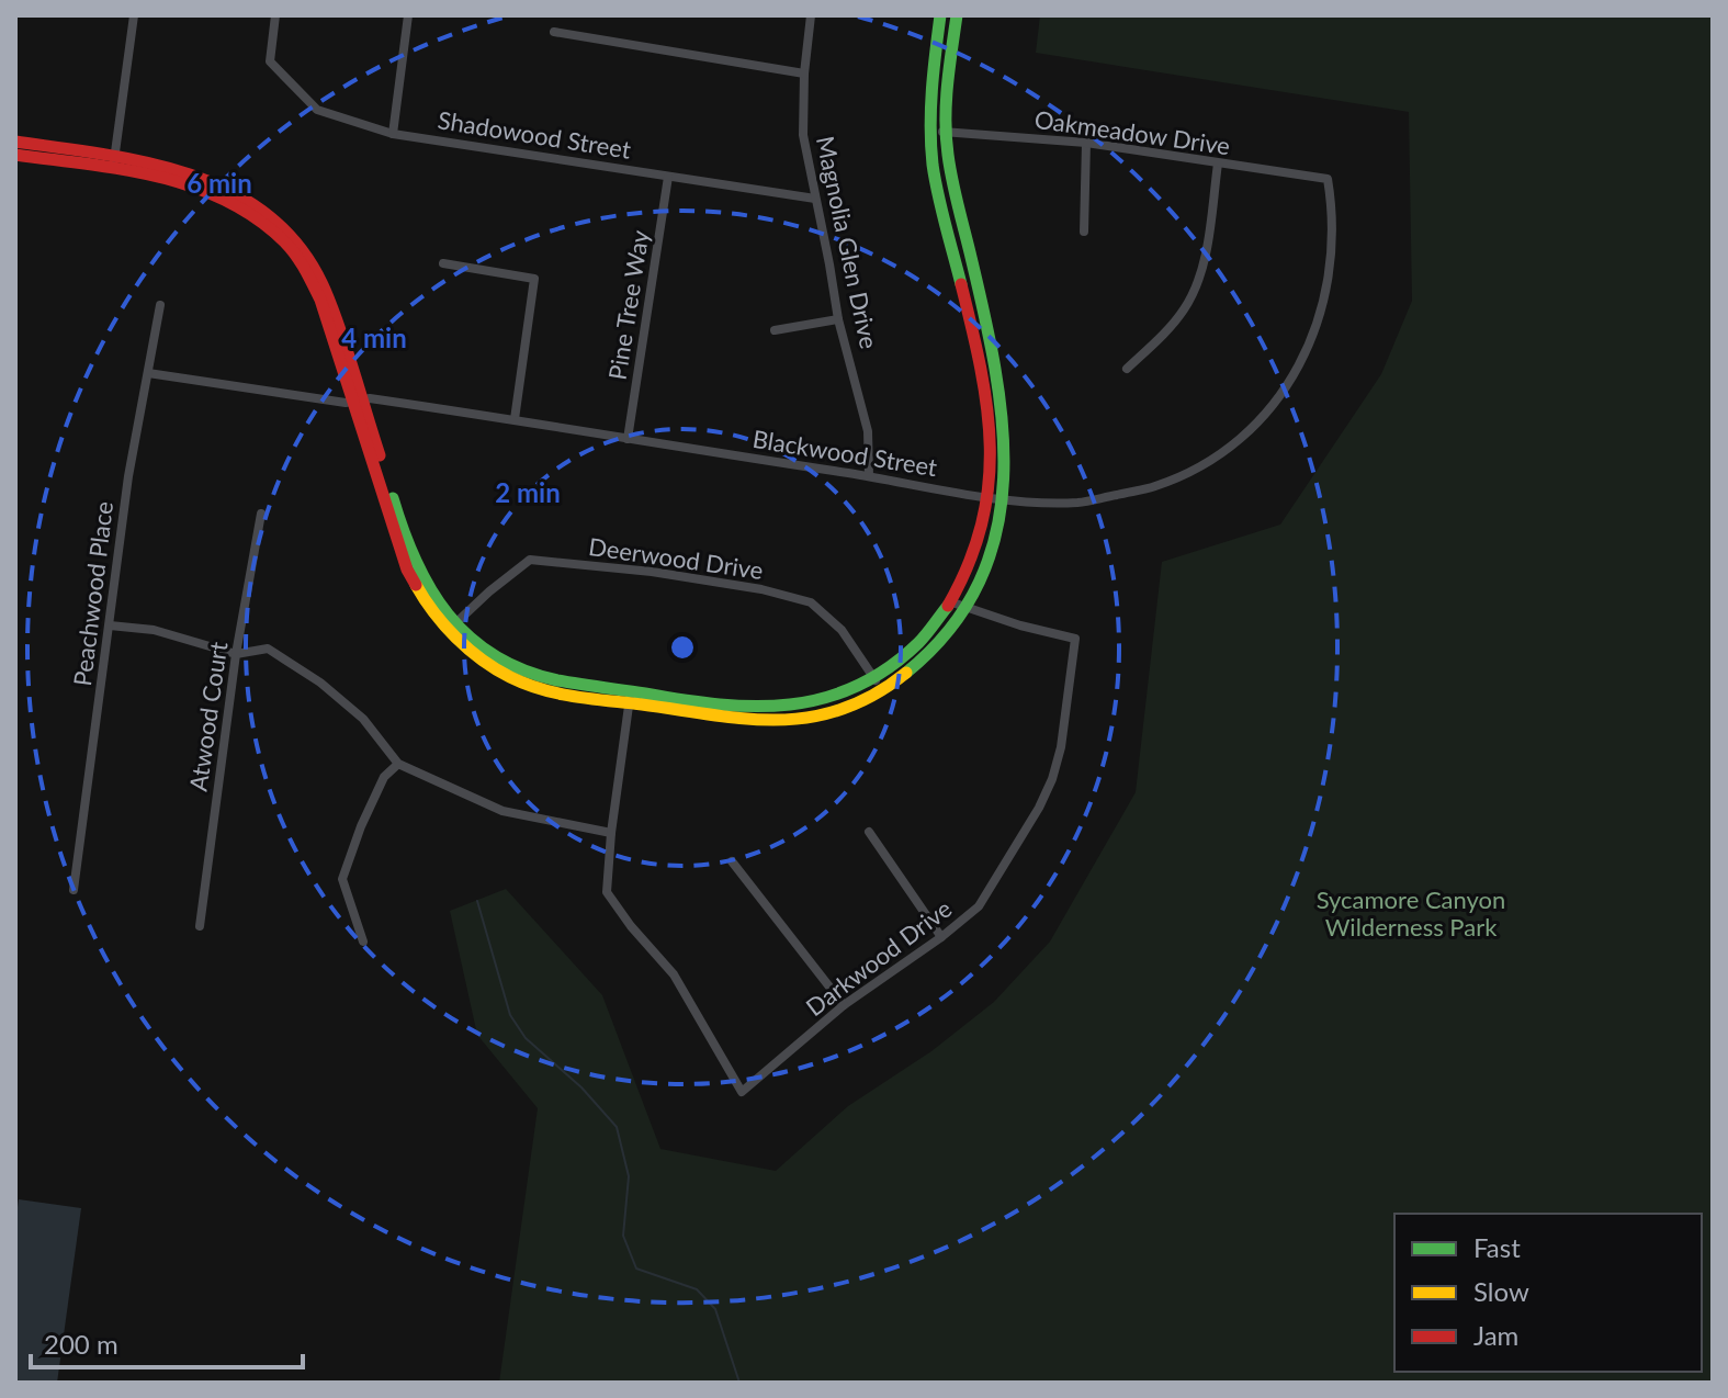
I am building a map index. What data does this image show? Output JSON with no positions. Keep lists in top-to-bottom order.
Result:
{
  "streets": {
    "street": [
      "Oakmeadow Drive",
      "Shadowood Street",
      "Magnolia Glen Drive",
      "Pine Tree Way",
      "Blackwood Street",
      "Deerwood Drive",
      "Peachwood Place",
      "Atwood Court",
      "Darkwood Drive"
    ]
  },
  "crossings": [
    ["Oakmeadow Drive", "Blackwood Street"],
    ["Shadowood Street", "Magnolia Glen Drive"],
    ["Shadowood Street", "Pine Tree Way"],
    ["Magnolia Glen Drive", "Blackwood Street"],
    ["Pine Tree Way", "Blackwood Street"],
    ["Blackwood Street", "Peachwood Place"]
  ],
  "parks": ["Sycamore Canyon Wilderness Park"],
  "legend": ["Fast", "Slow", "Jam"],
  "scale_bar": "200 m",
  "rings": ["6 min", "4 min", "2 min"]
}
